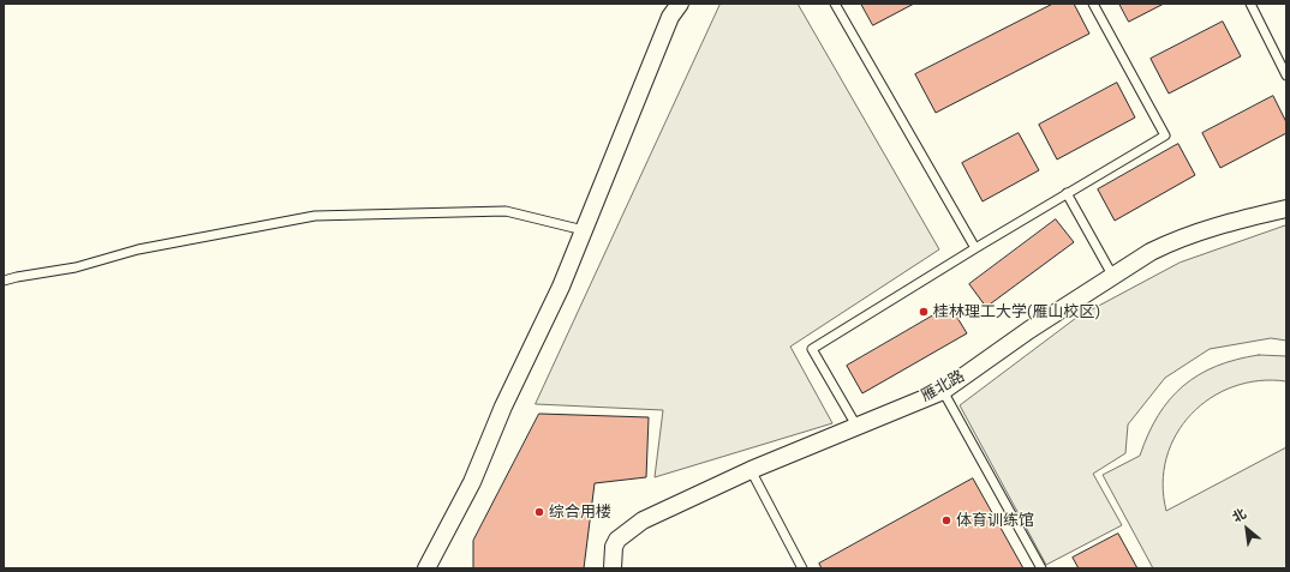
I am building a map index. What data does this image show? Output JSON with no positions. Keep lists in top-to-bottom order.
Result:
{
  "streets": {
    "street": ["雁北路"]
  },
  "places": ["桂林理工大学(雁山校区)", "综合用楼", "体育训练馆"],
  "north": "top left"
}
